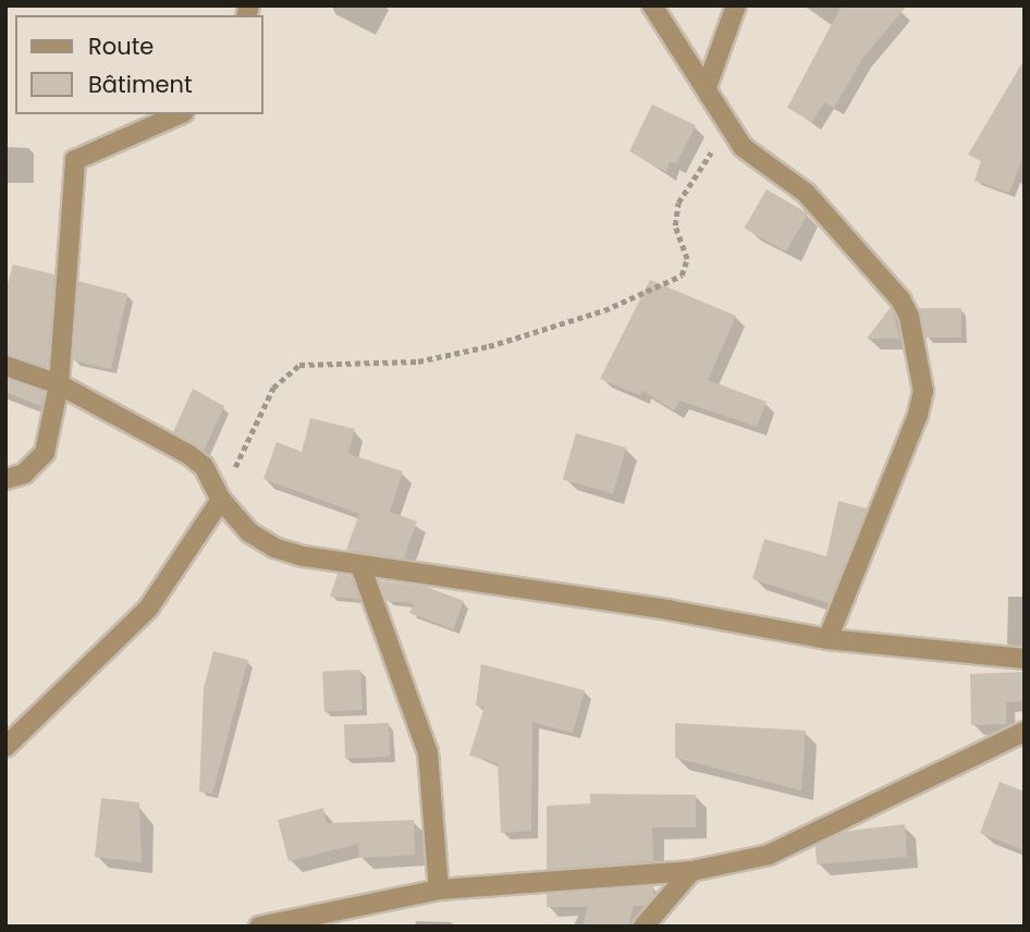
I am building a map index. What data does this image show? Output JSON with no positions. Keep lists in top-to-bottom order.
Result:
{
  "legend": ["Route", "Bâtiment"]
}
